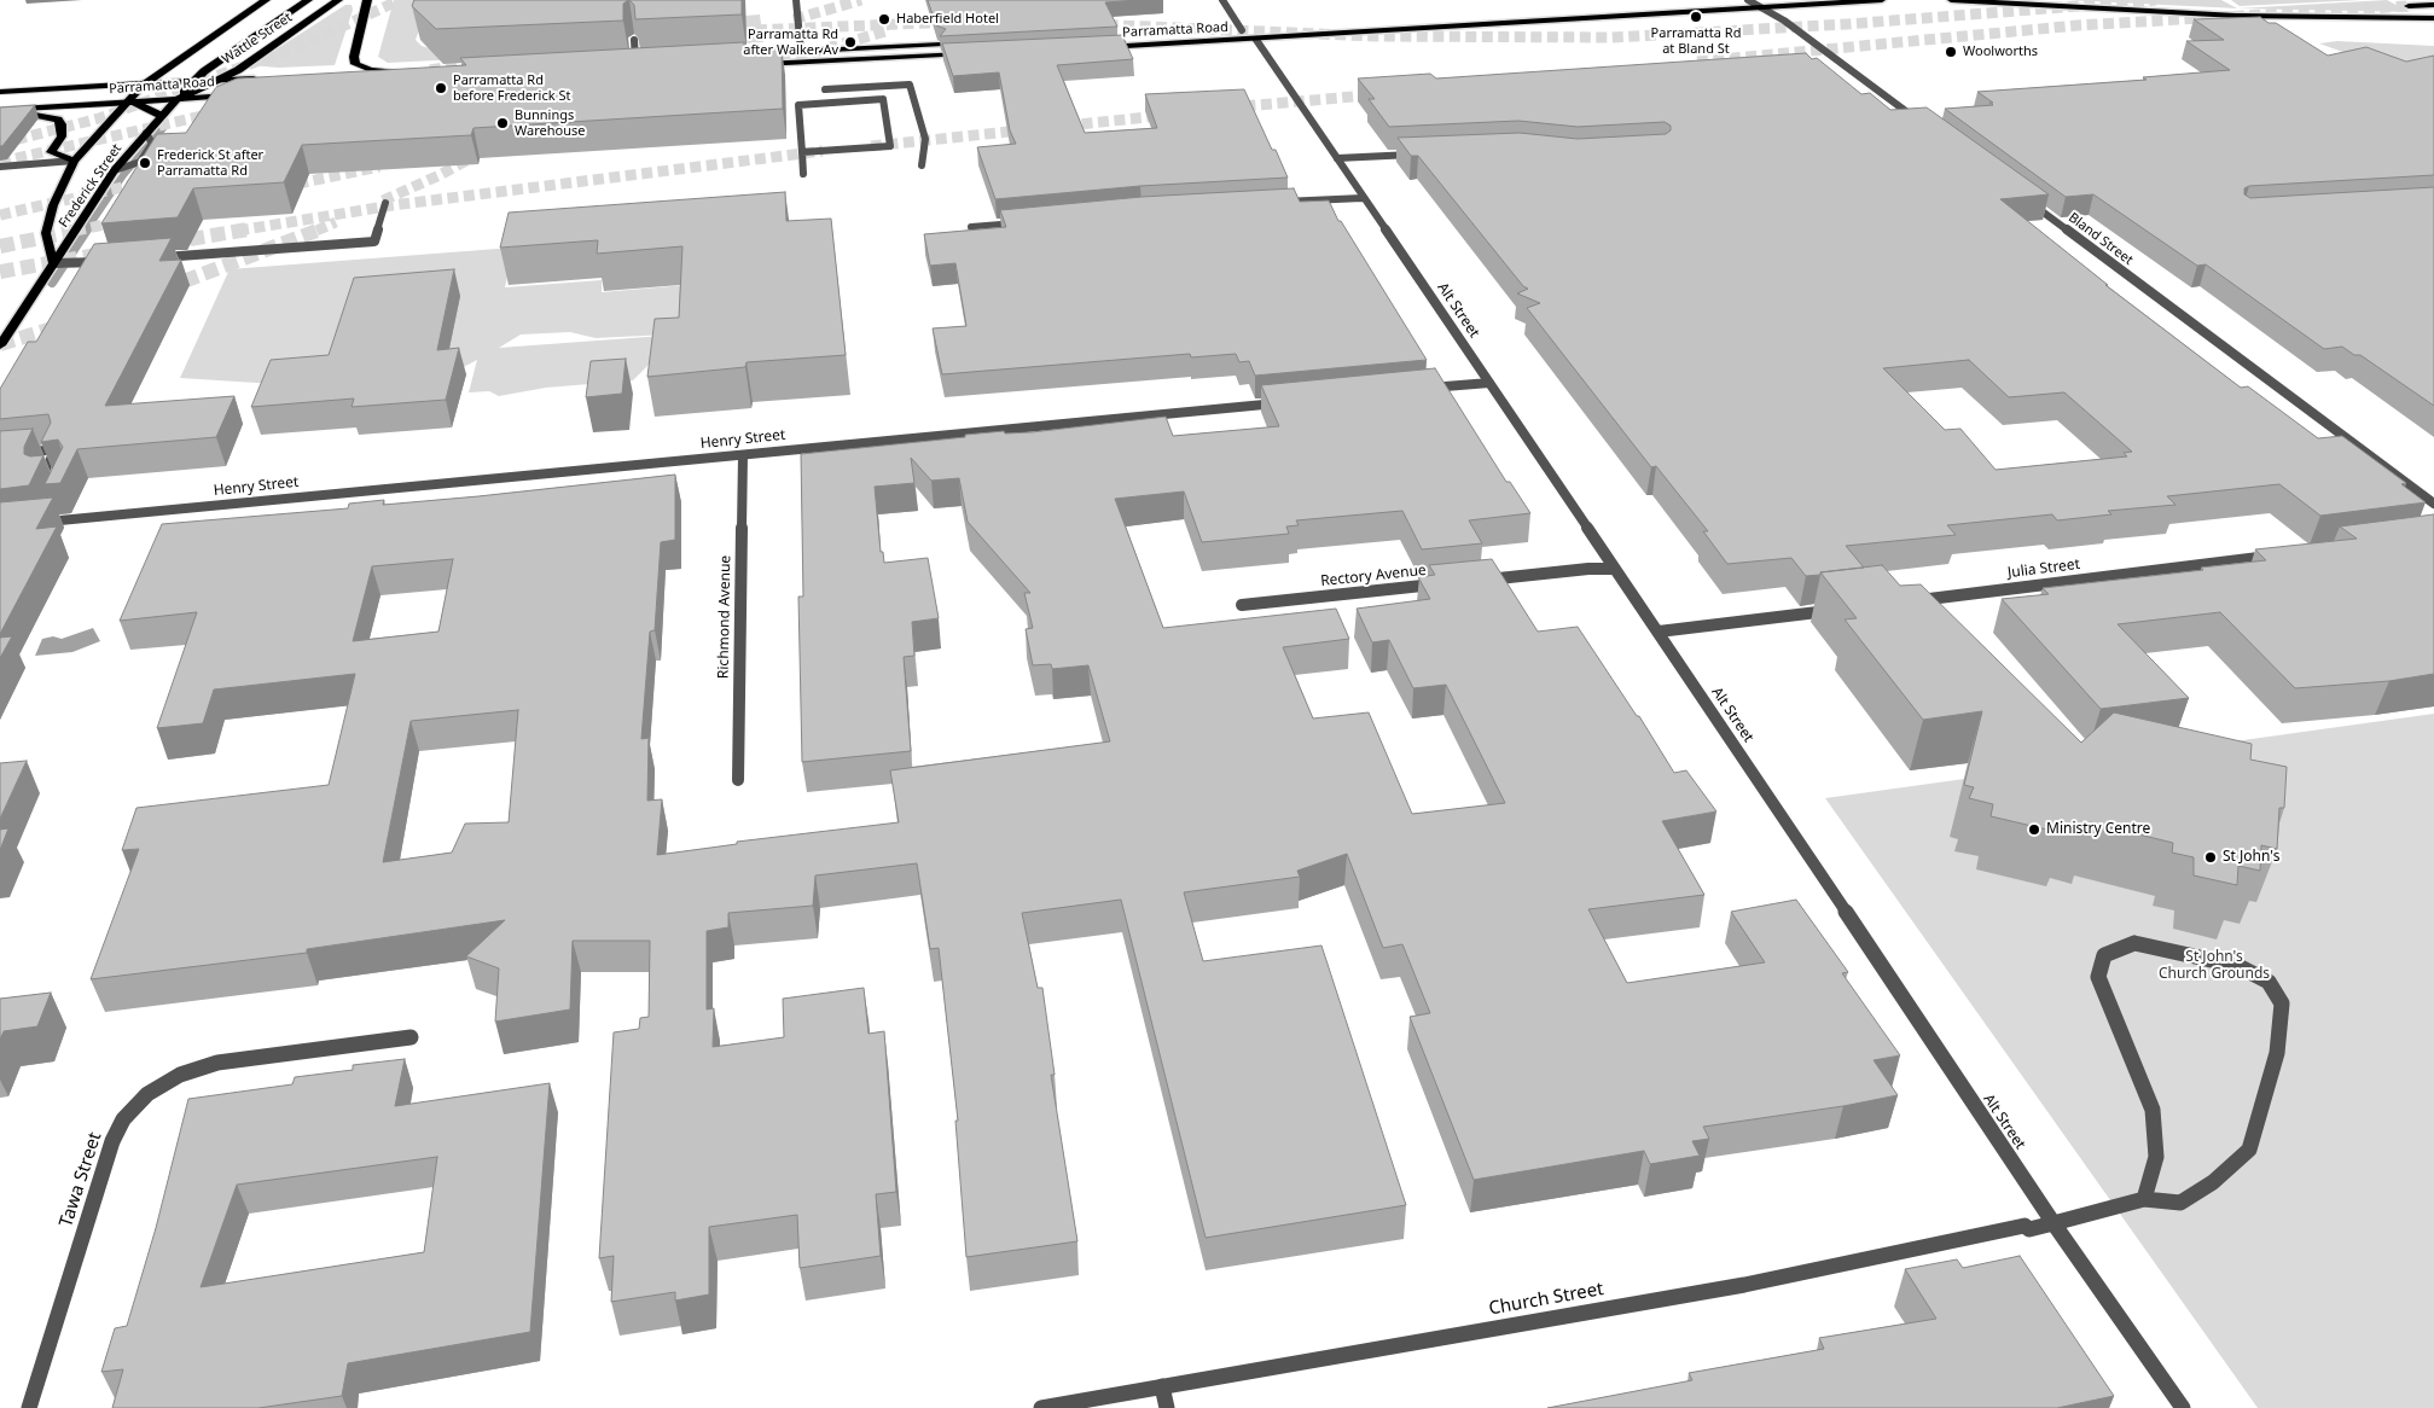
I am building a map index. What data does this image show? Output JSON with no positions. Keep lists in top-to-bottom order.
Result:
{
  "streets": {
    "highway": ["Parramatta Road", "Wattle Street"],
    "main road": ["Frederick Street"],
    "street": [
      "Bland Street",
      "Alt Street",
      "Henry Street",
      "Julia Street",
      "Rectory Avenue",
      "Richmond Avenue",
      "Tawa Street",
      "Church Street"
    ]
  },
  "crossings": [
    ["Parramatta Road", "Wattle Street"],
    ["Parramatta Road", "Frederick Street"],
    ["Parramatta Road", "Alt Street"],
    ["Wattle Street", "Frederick Street"],
    ["Alt Street", "Church Street"],
    ["Henry Street", "Richmond Avenue"]
  ],
  "parks": ["St John's Church Grounds"],
  "places": [
    "Parramatta Rd at Bland St",
    "Haberfield Hotel",
    "Parramatta Rd after Walker Av",
    "Woolworths",
    "Parramatta Rd before Frederick St",
    "Bunnings Warehouse",
    "Frederick St after Parramatta Rd",
    "Ministry Centre",
    "St John's"
  ]
}
